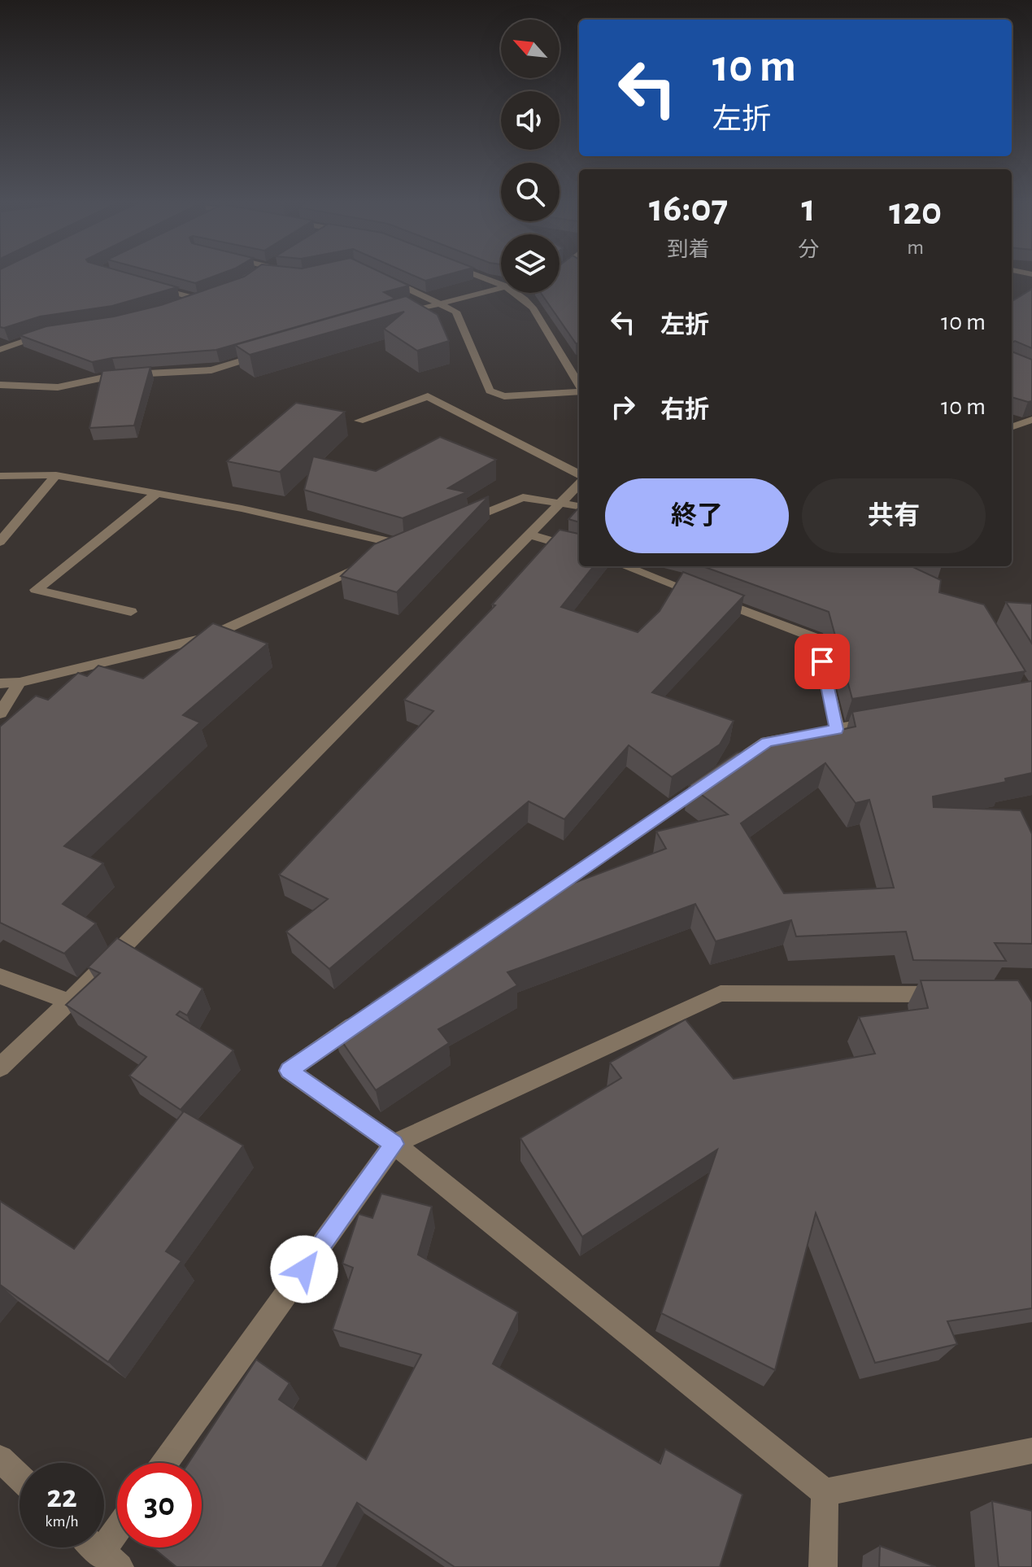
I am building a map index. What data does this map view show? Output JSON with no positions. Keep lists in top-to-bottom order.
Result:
{
  "north": "top left",
  "page": {
    "turn": ["10 m", "左折"],
    "eta": [
      "16:07",
      "到着",
      "1",
      "分",
      "120",
      "m"
    ],
    "list": [
      {
        "name": "左折",
        "value": "10 m"
      },
      {
        "name": "右折",
        "value": "10 m"
      }
    ],
    "buttons": ["終了", "共有"],
    "speed": "22 km/h",
    "limit": "30"
  }
}
